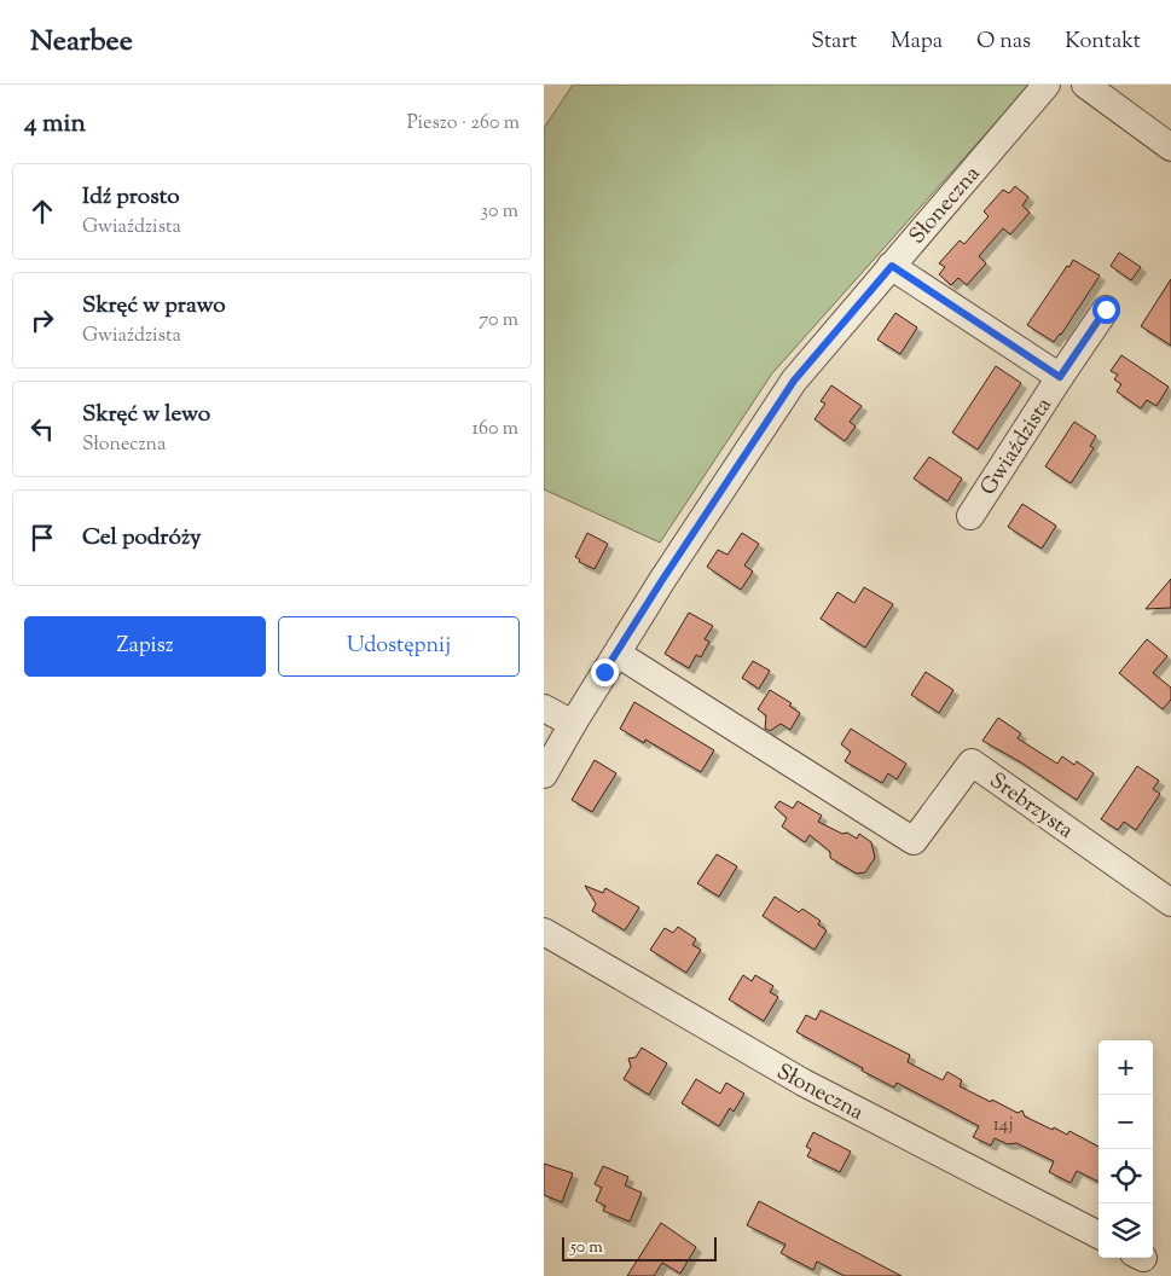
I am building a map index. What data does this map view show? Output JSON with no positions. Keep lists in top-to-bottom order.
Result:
{
  "streets": {
    "street": ["Słoneczna", "Gwiaździsta", "Srebrzysta"]
  },
  "crossings": [
    ["Słoneczna", "Gwiaździsta"],
    ["Słoneczna", "Srebrzysta"]
  ],
  "house_numbers": ["14j"],
  "scale_bar": "50 m",
  "page": {
    "header": "Nearbee",
    "nav": [
      "Start",
      "Mapa",
      "O nas",
      "Kontakt"
    ],
    "heading": ["4 min", "Pieszo · 260 m"],
    "list": [
      ["Idź prosto", "Gwiaździsta", "30 m"],
      ["Skręć w prawo", "Gwiaździsta", "70 m"],
      ["Skręć w lewo", "Słoneczna", "160 m"],
      "Cel podróży"
    ],
    "buttons": ["Zapisz", "Udostępnij"],
    "map_buttons": ["+", "−"],
    "scale": "50 m"
  }
}
